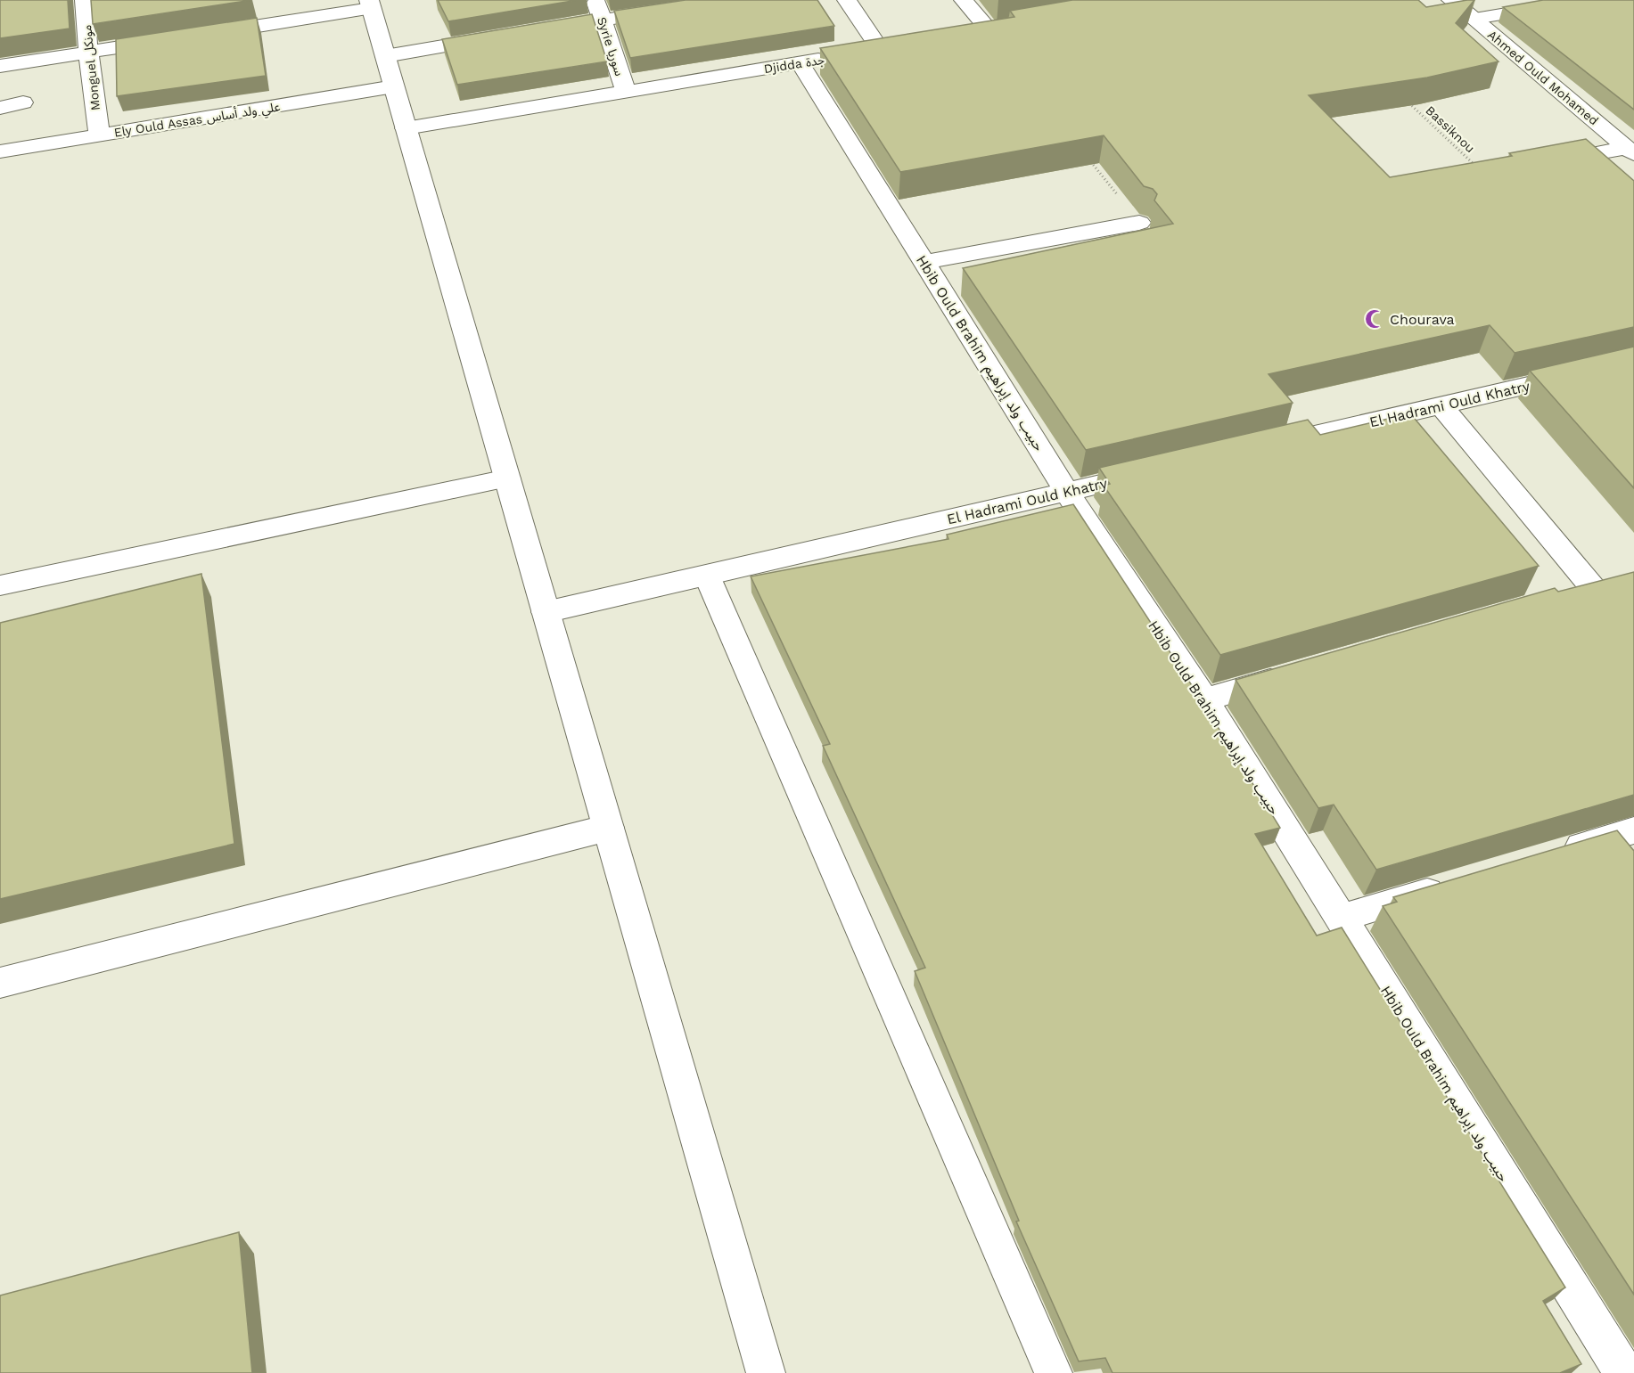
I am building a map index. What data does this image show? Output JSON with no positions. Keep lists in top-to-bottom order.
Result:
{
  "streets": {
    "street": [
      "Syrie سوريا",
      "Djidda جدة",
      "Monguel مونكل",
      "Ahmed Ould Mohamed",
      "Ely Ould Assas علي ولد أساس",
      "Hbib Ould Brahim حبيب ولد إبراهيم",
      "El Hadrami Ould Khatry"
    ],
    "path": ["Bassiknou"]
  },
  "crossings": [
    ["Syrie سوريا", "Djidda جدة"],
    ["Djidda جدة", "Hbib Ould Brahim حبيب ولد إبراهيم"],
    ["Monguel مونكل", "Ely Ould Assas علي ولد أساس"],
    ["Hbib Ould Brahim حبيب ولد إبراهيم", "El Hadrami Ould Khatry"]
  ],
  "places": {
    "mosque": ["Chourava"]
  }
}
